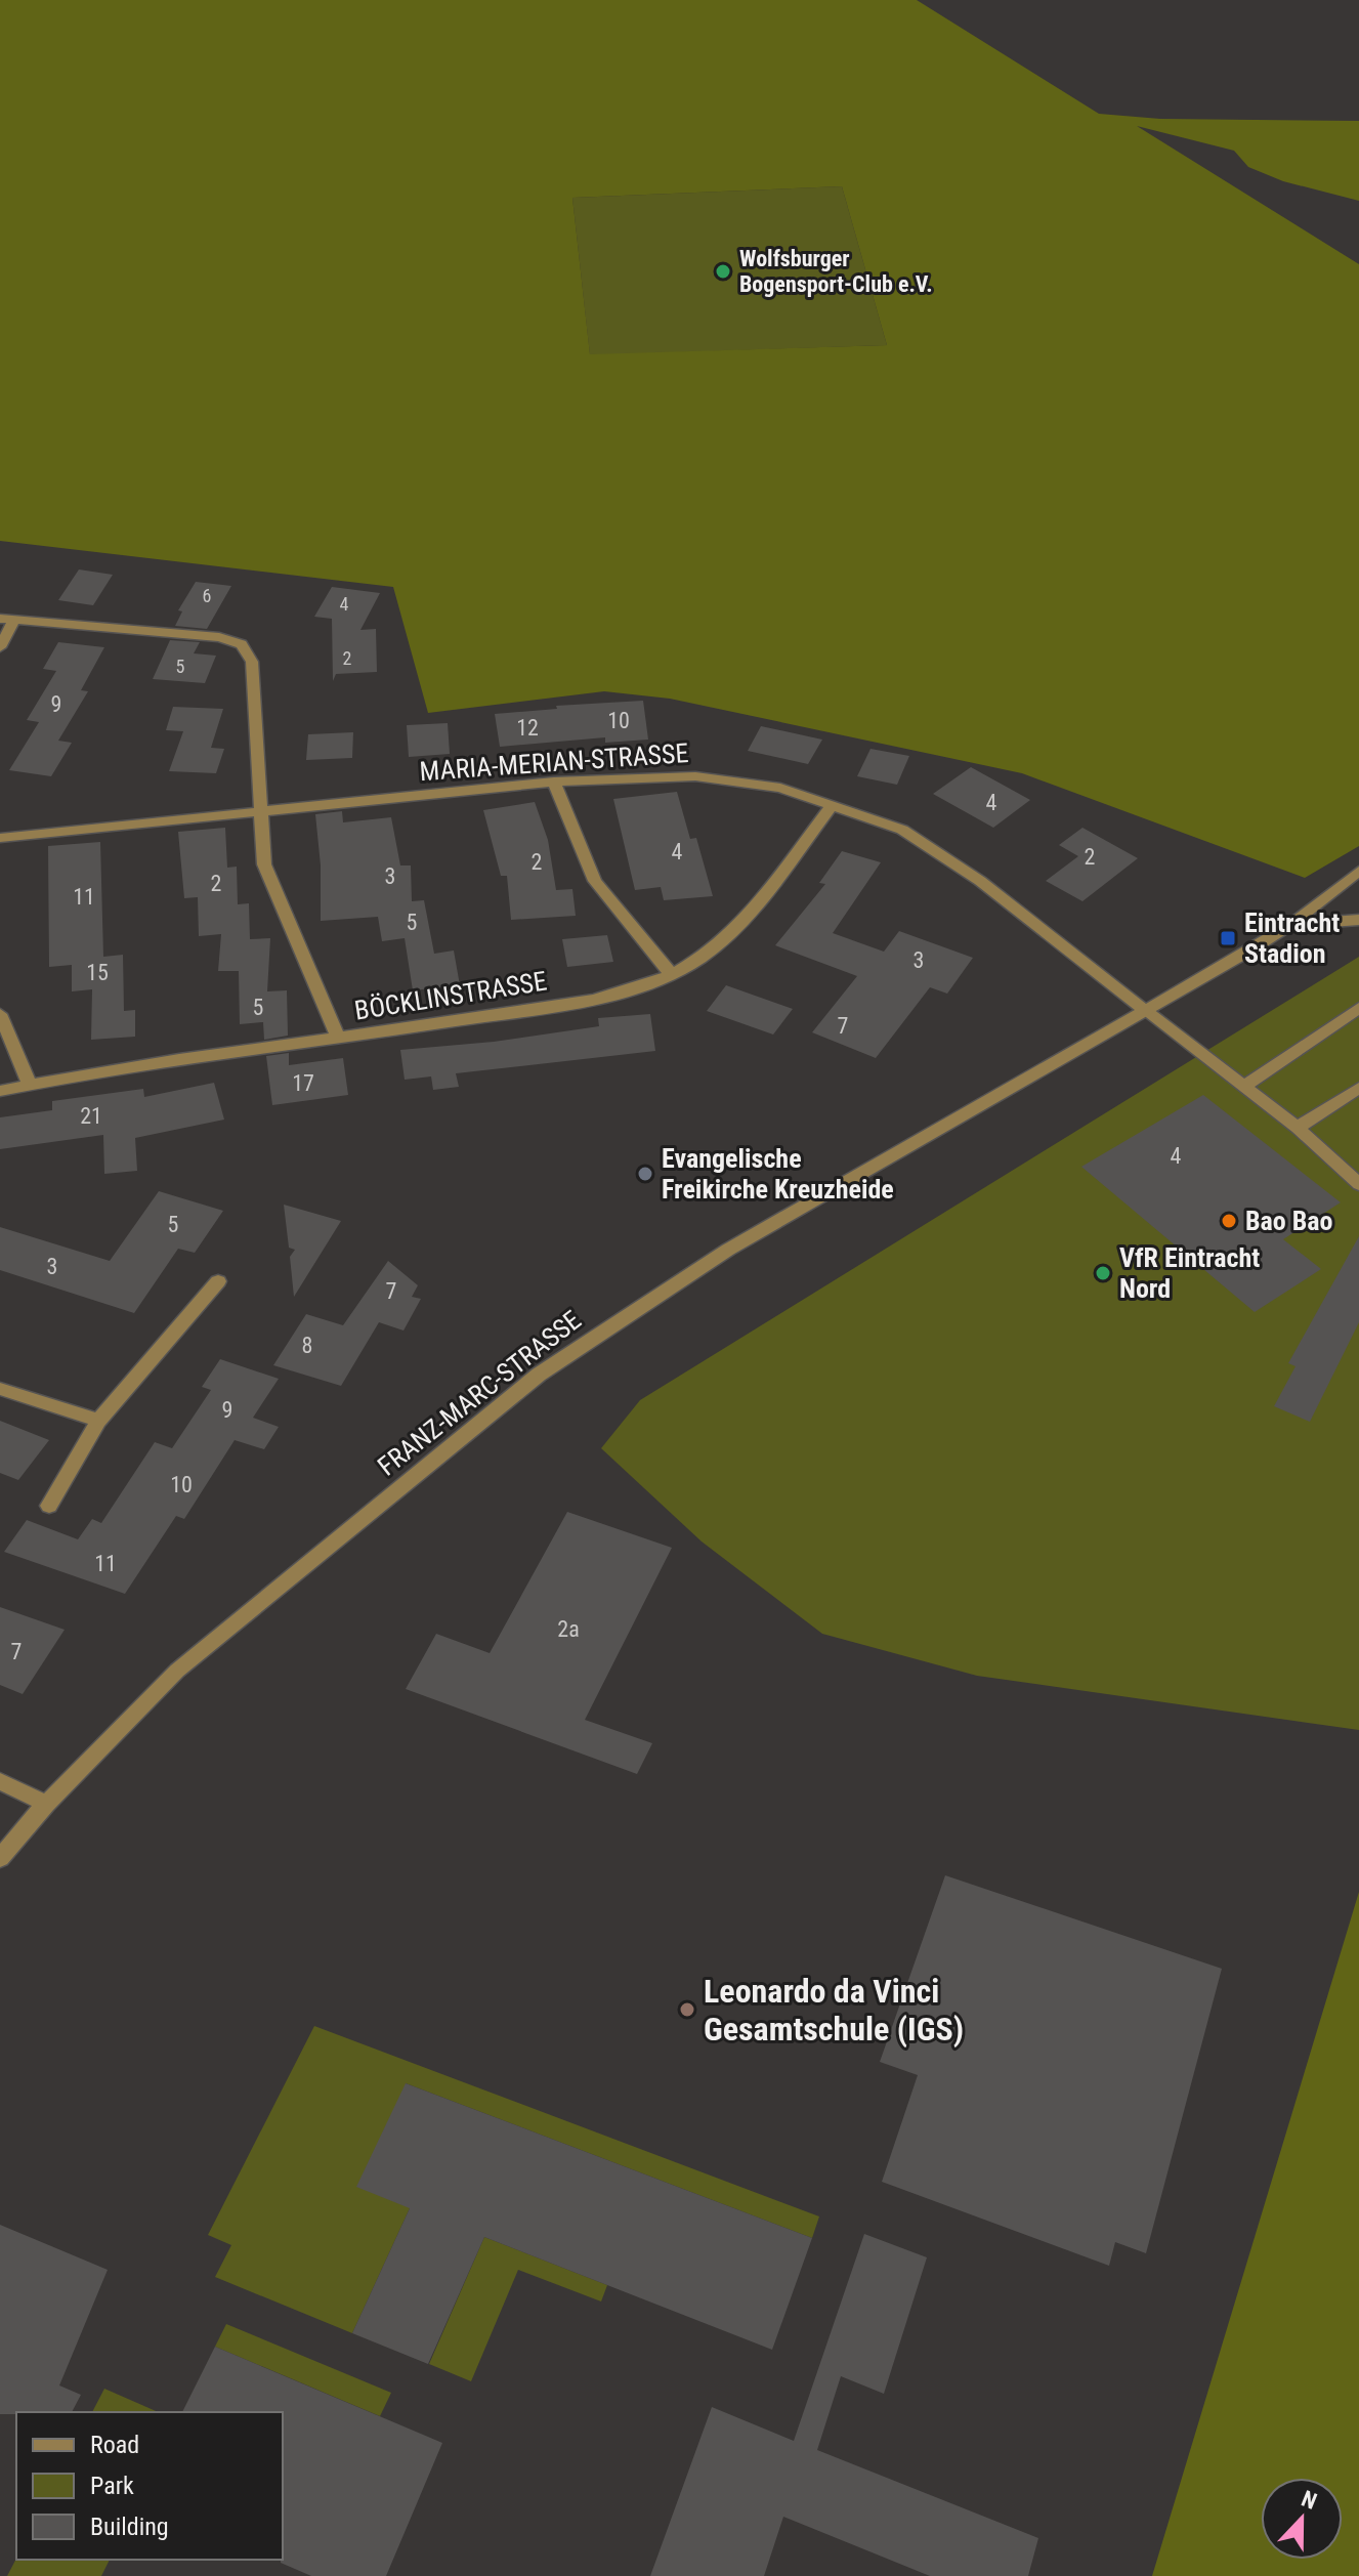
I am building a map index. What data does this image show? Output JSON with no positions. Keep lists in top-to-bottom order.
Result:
{
  "streets": {
    "street": ["MARIA-MERIAN-STRASSE", "BÖCKLINSTRASSE", "FRANZ-MARC-STRASSE"]
  },
  "crossings": [
    ["MARIA-MERIAN-STRASSE", "BÖCKLINSTRASSE"],
    ["MARIA-MERIAN-STRASSE", "FRANZ-MARC-STRASSE"]
  ],
  "places": {
    "other": [
      "Wolfsburger Bogensport-Club e.V.",
      "Evangelische Freikirche Kreuzheide",
      "Bao Bao",
      "VfR Eintracht Nord",
      "Leonardo da Vinci Gesamtschule (IGS)"
    ],
    "transit": ["Eintracht Stadion"]
  },
  "house_numbers": [
    "6",
    "4",
    "2",
    "5",
    "9",
    "10",
    "12",
    "4",
    "4",
    "2",
    "2",
    "3",
    "2",
    "11",
    "5",
    "3",
    "15",
    "5",
    "7",
    "17",
    "21",
    "4",
    "5",
    "3",
    "7",
    "8",
    "9",
    "10",
    "11",
    "2a",
    "7"
  ],
  "legend": ["Road", "Park", "Building"],
  "north": "top"
}
